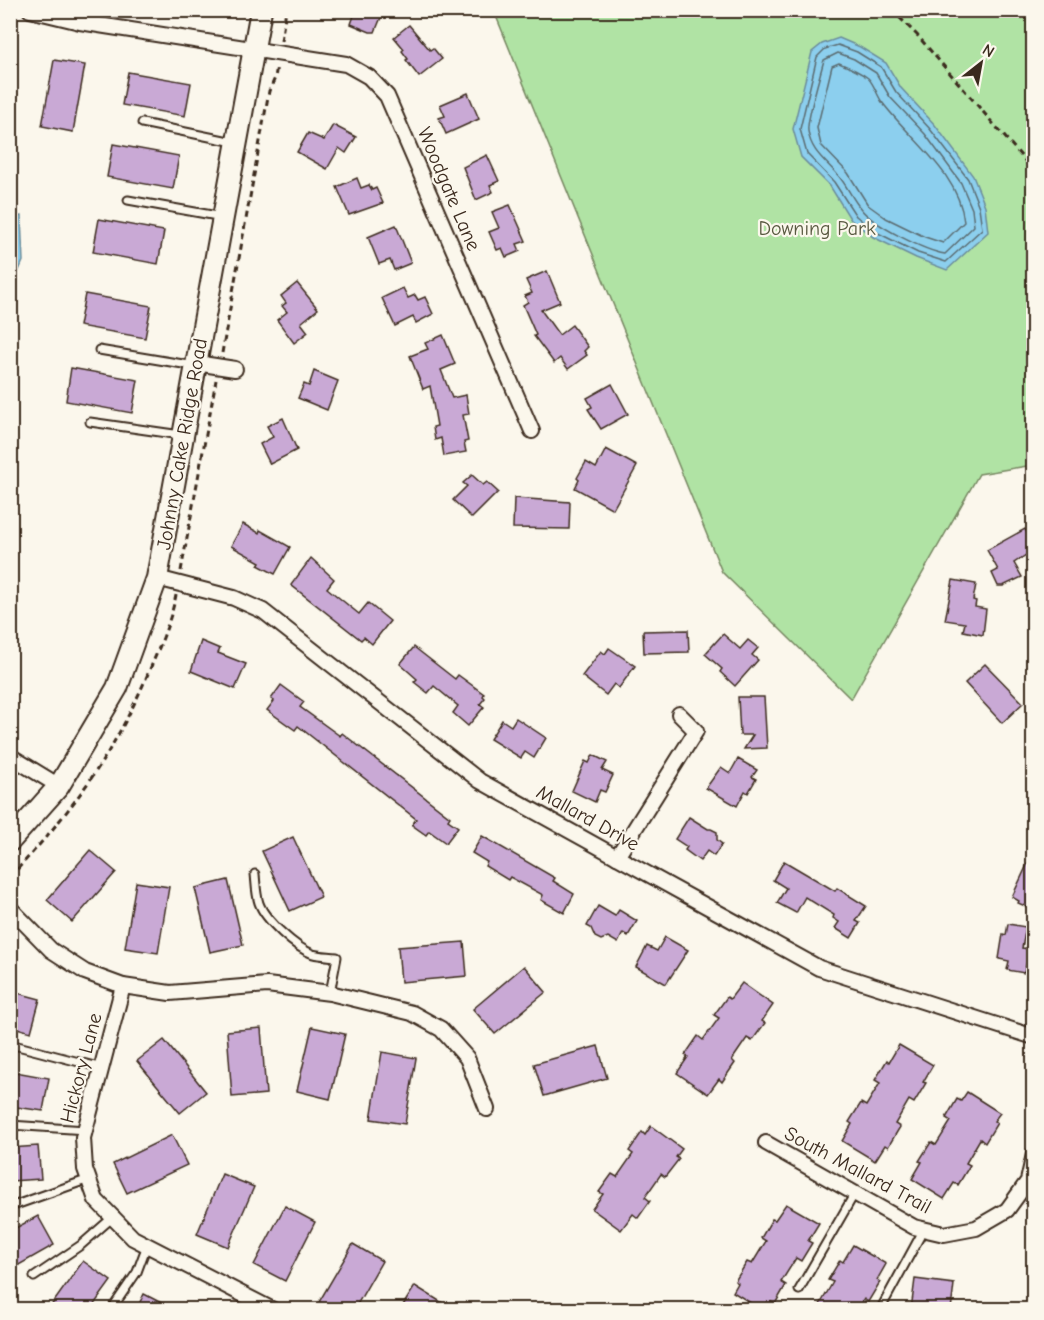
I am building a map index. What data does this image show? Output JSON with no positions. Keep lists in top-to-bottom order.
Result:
{
  "streets": {
    "street": [
      "Woodgate Lane",
      "Johnny Cake Ridge Road",
      "Mallard Drive",
      "Hickory Lane",
      "South Mallard Trail"
    ]
  },
  "crossings": [
    ["Woodgate Lane", "Johnny Cake Ridge Road"],
    ["Johnny Cake Ridge Road", "Mallard Drive"]
  ],
  "parks": ["Downing Park"],
  "north": "top right"
}
